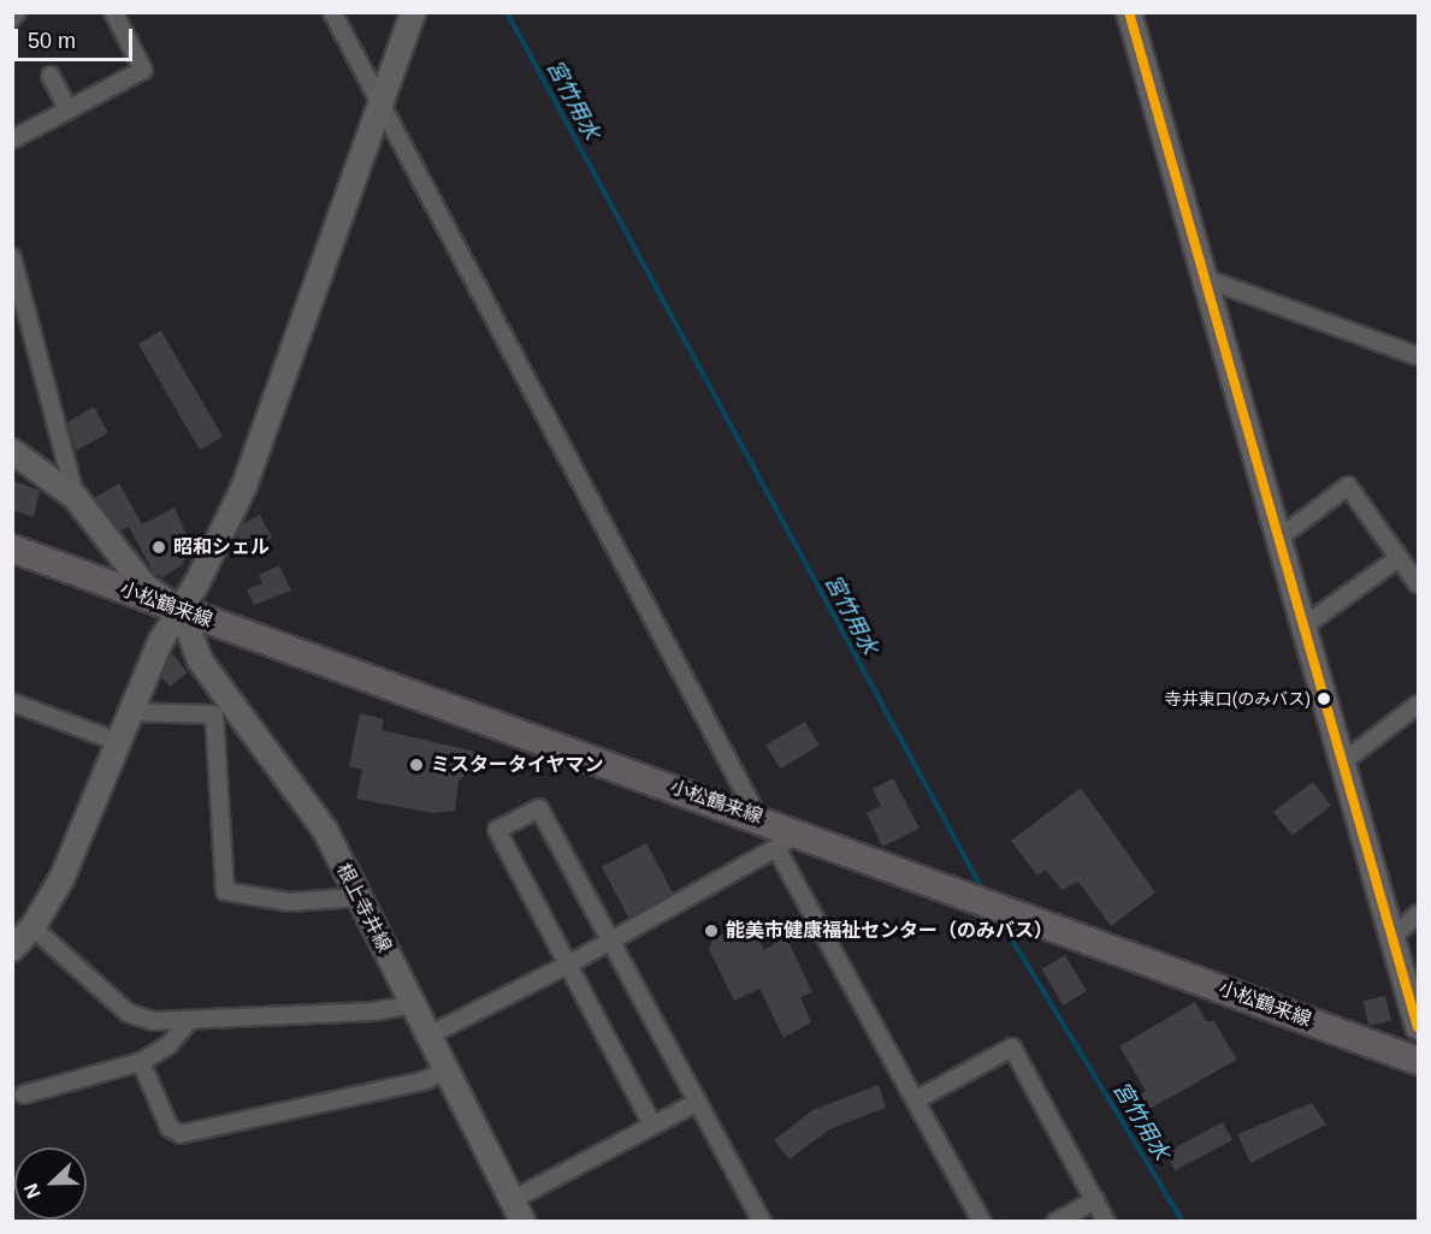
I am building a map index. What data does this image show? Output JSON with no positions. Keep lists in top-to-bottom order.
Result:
{
  "streets": {
    "main road": ["小松鶴来線", "根上寺井線"]
  },
  "crossings": [
    ["小松鶴来線", "根上寺井線"]
  ],
  "water": ["宮竹用水"],
  "places": [
    "昭和シェル",
    "寺井東口(のみバス)",
    "ミスタータイヤマン",
    "能美市健康福祉センター（のみバス）"
  ],
  "scale_bar": "50 m",
  "north": "left"
}
